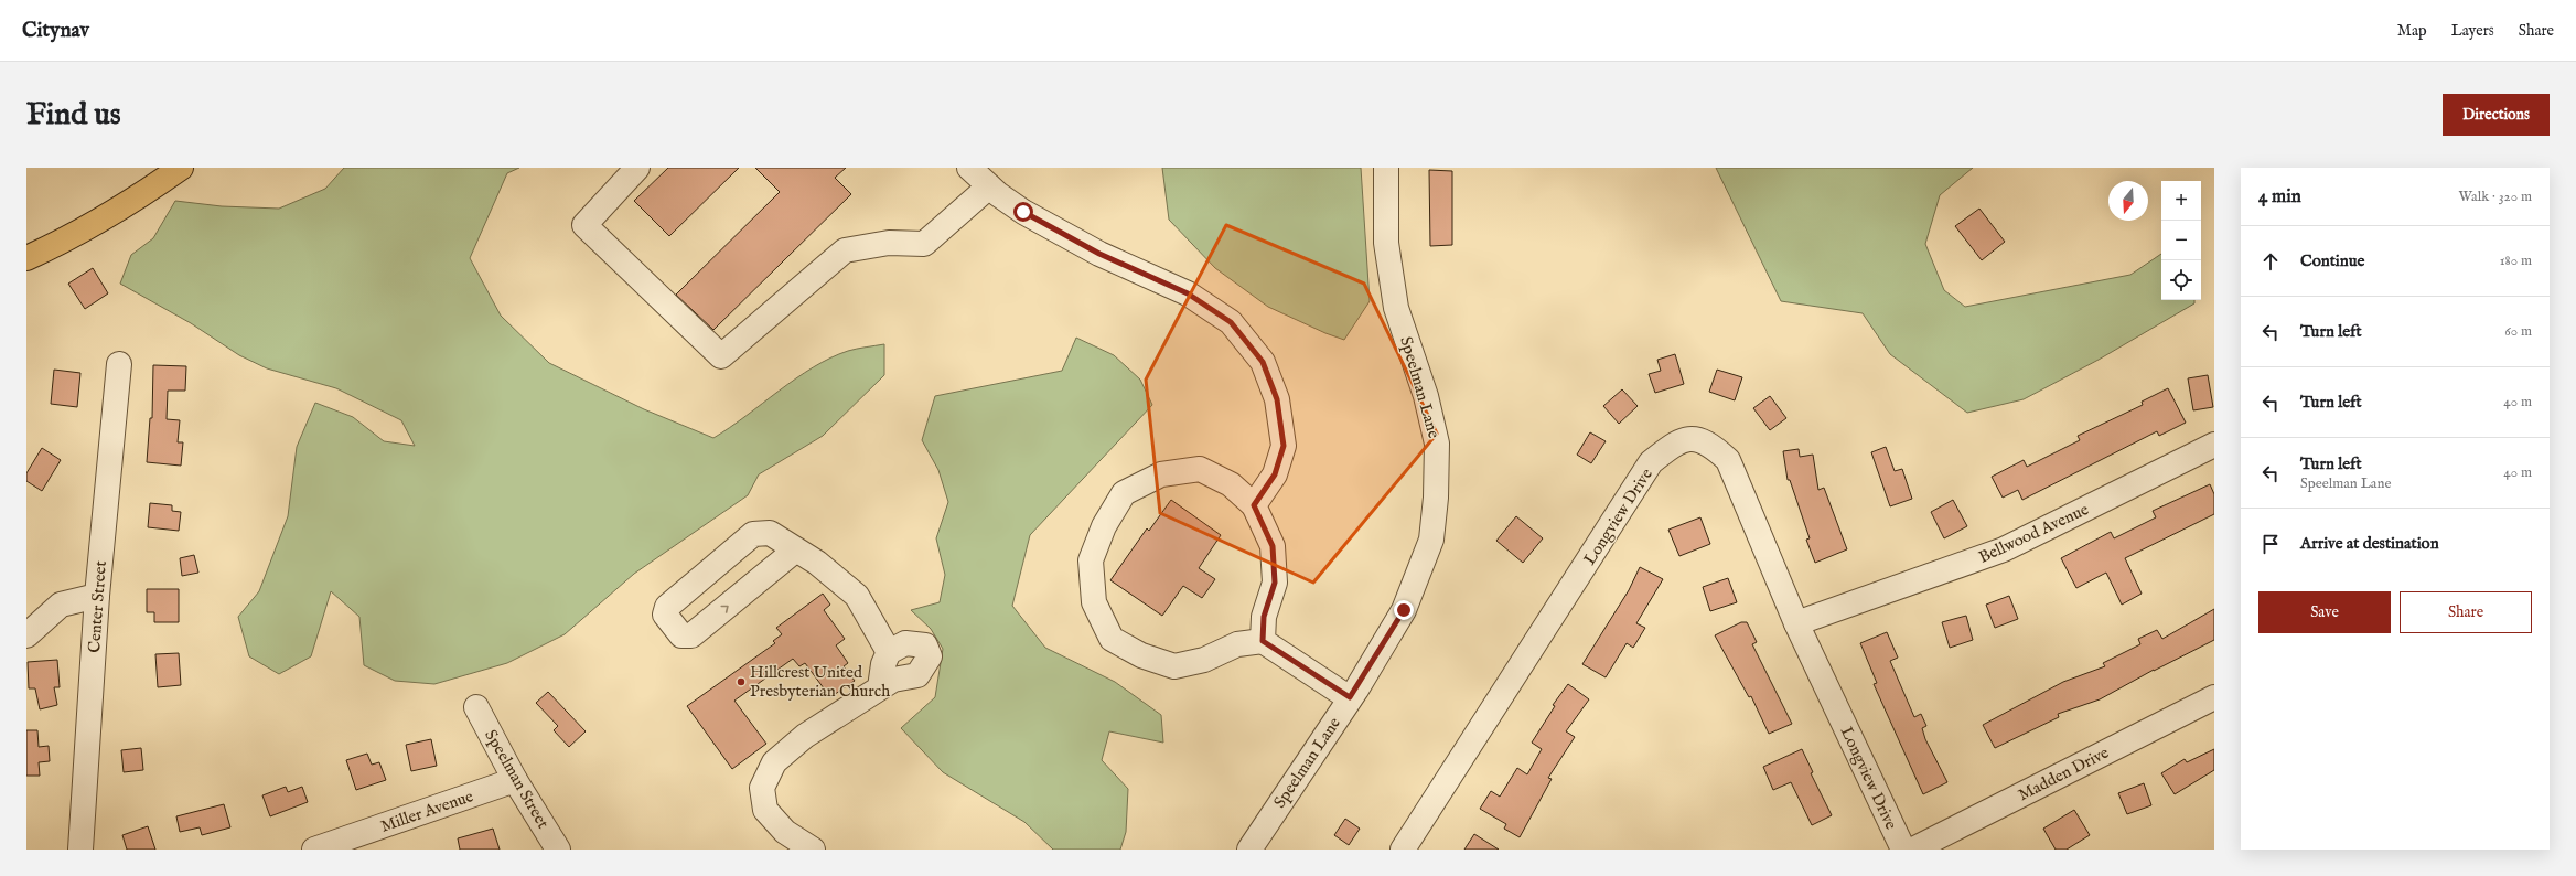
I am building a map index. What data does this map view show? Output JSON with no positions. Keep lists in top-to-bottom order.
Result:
{
  "streets": {
    "street": [
      "Speelman Lane",
      "Longview Drive",
      "Bellwood Avenue",
      "Center Street",
      "Madden Drive",
      "Speelman Street",
      "Miller Avenue"
    ]
  },
  "crossings": [
    ["Longview Drive", "Bellwood Avenue"],
    ["Speelman Street", "Miller Avenue"]
  ],
  "places": ["Hillcrest United Presbyterian Church"],
  "north": "bottom",
  "page": {
    "header": "Citynav",
    "nav": ["Map", "Layers", "Share"],
    "buttons": [
      "Directions",
      ["Save", "Share"]
    ],
    "title": "Find us",
    "heading": ["4 min", "Walk · 320 m"],
    "map_buttons": ["+", "−"],
    "list": [
      ["Continue", "180 m"],
      ["Turn left", "60 m"],
      ["Turn left", "40 m"],
      ["Turn left", "Speelman Lane", "40 m"],
      "Arrive at destination"
    ]
  }
}
